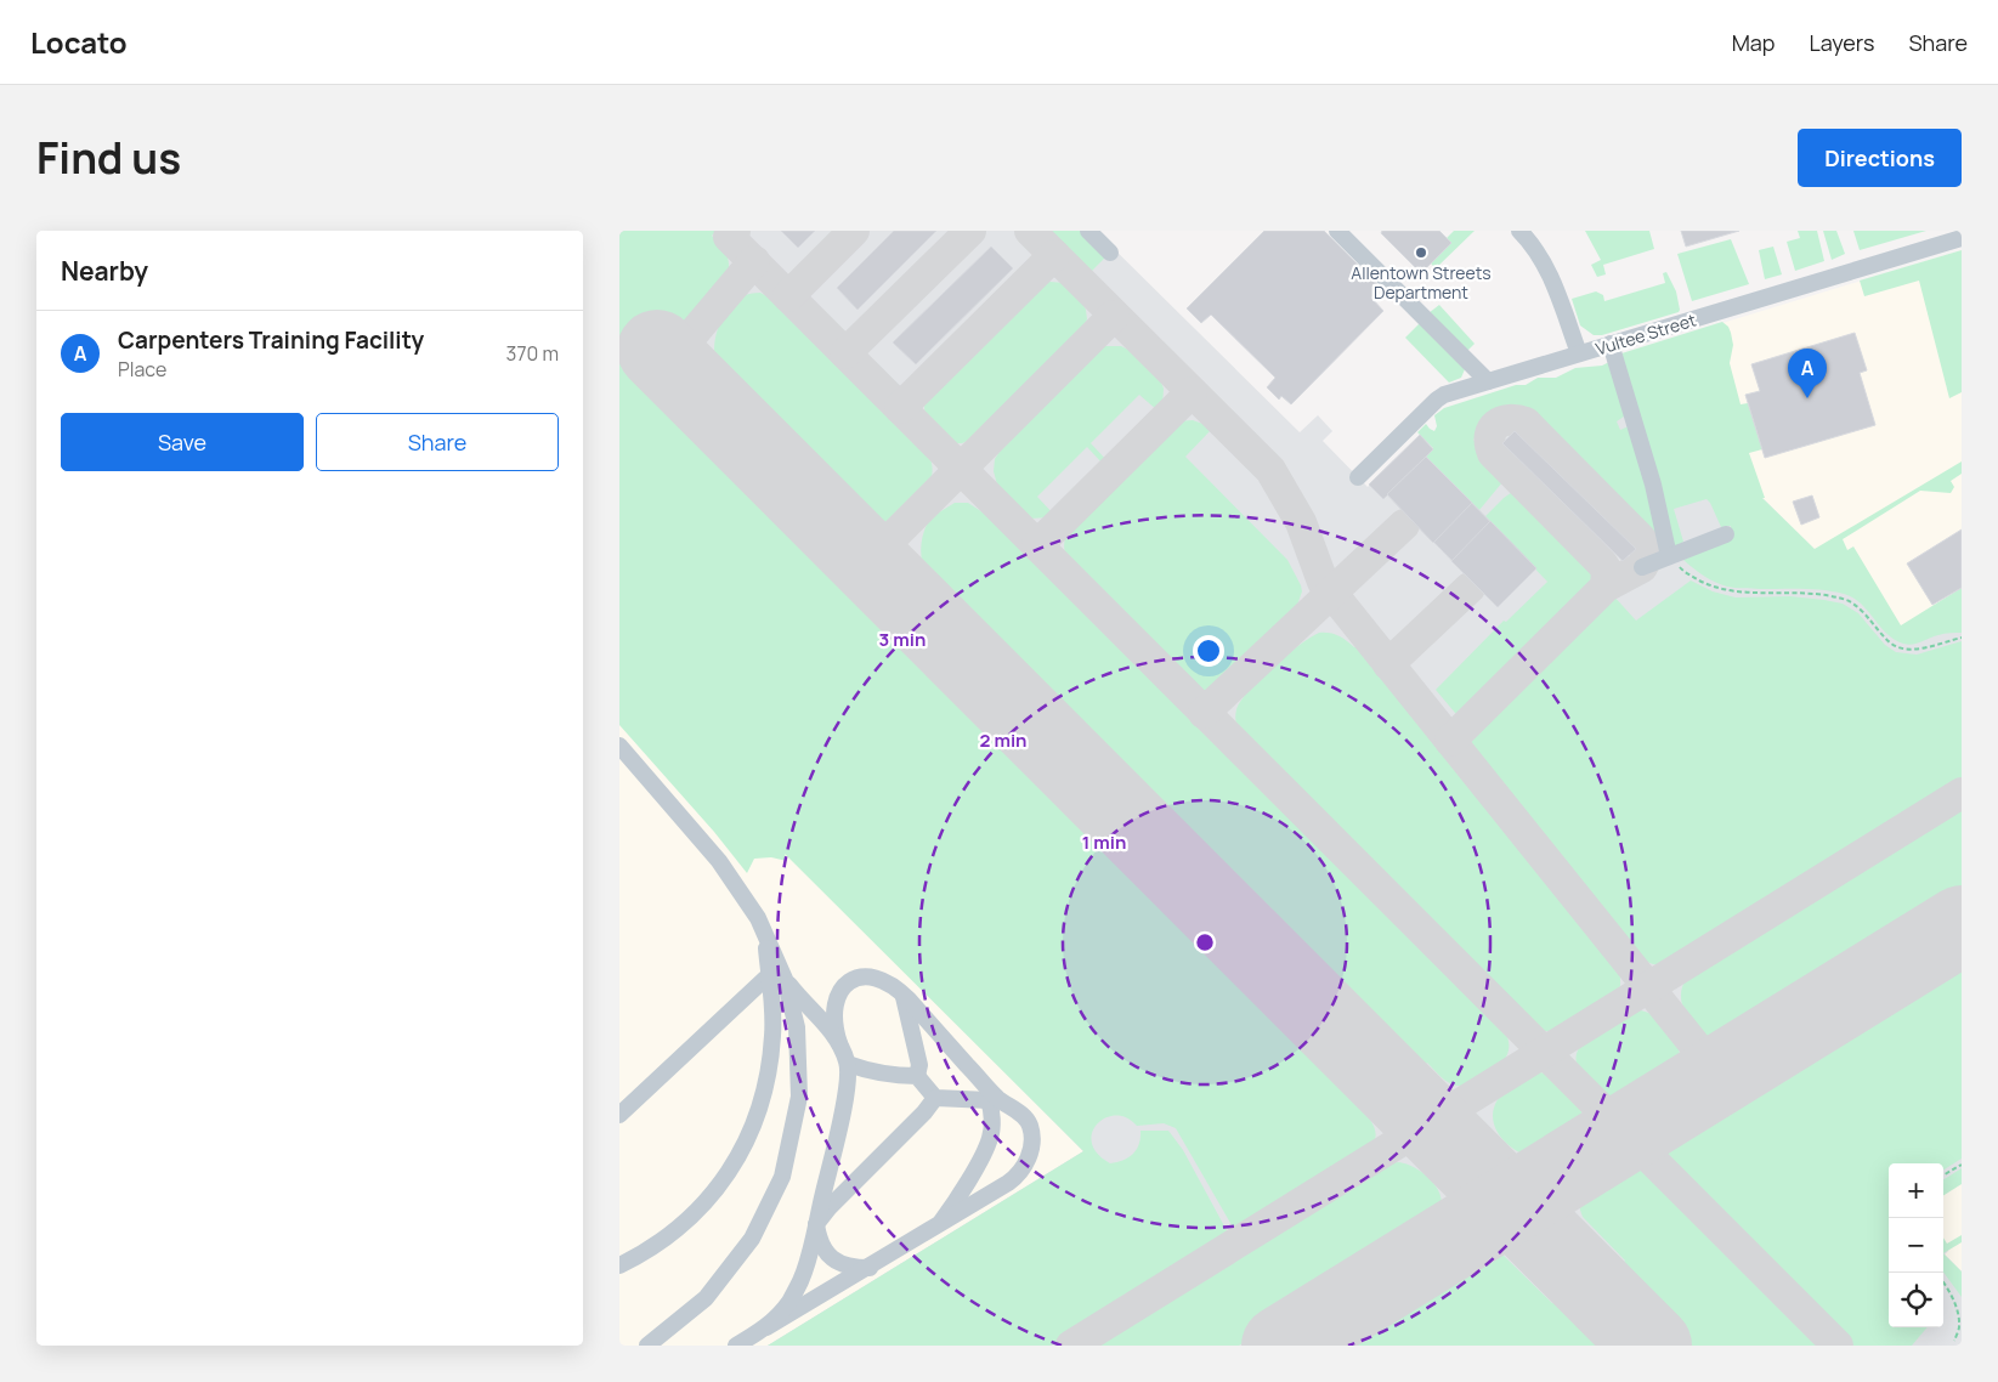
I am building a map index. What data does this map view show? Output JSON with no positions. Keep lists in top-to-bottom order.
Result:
{
  "streets": {
    "street": ["Vultee Street"]
  },
  "places": ["Allentown Streets Department"],
  "page": {
    "header": "Locato",
    "nav": ["Map", "Layers", "Share"],
    "title": "Find us",
    "buttons": [
      "Directions",
      ["Save", "Share"]
    ],
    "heading": "Nearby",
    "list": [
      {
        "mark": "A",
        "name": "Carpenters Training Facility",
        "note": "Place",
        "value": "370 m"
      }
    ],
    "pins": "A",
    "map_buttons": ["+", "−"]
  },
  "rings": ["3 min", "2 min", "1 min"]
}
